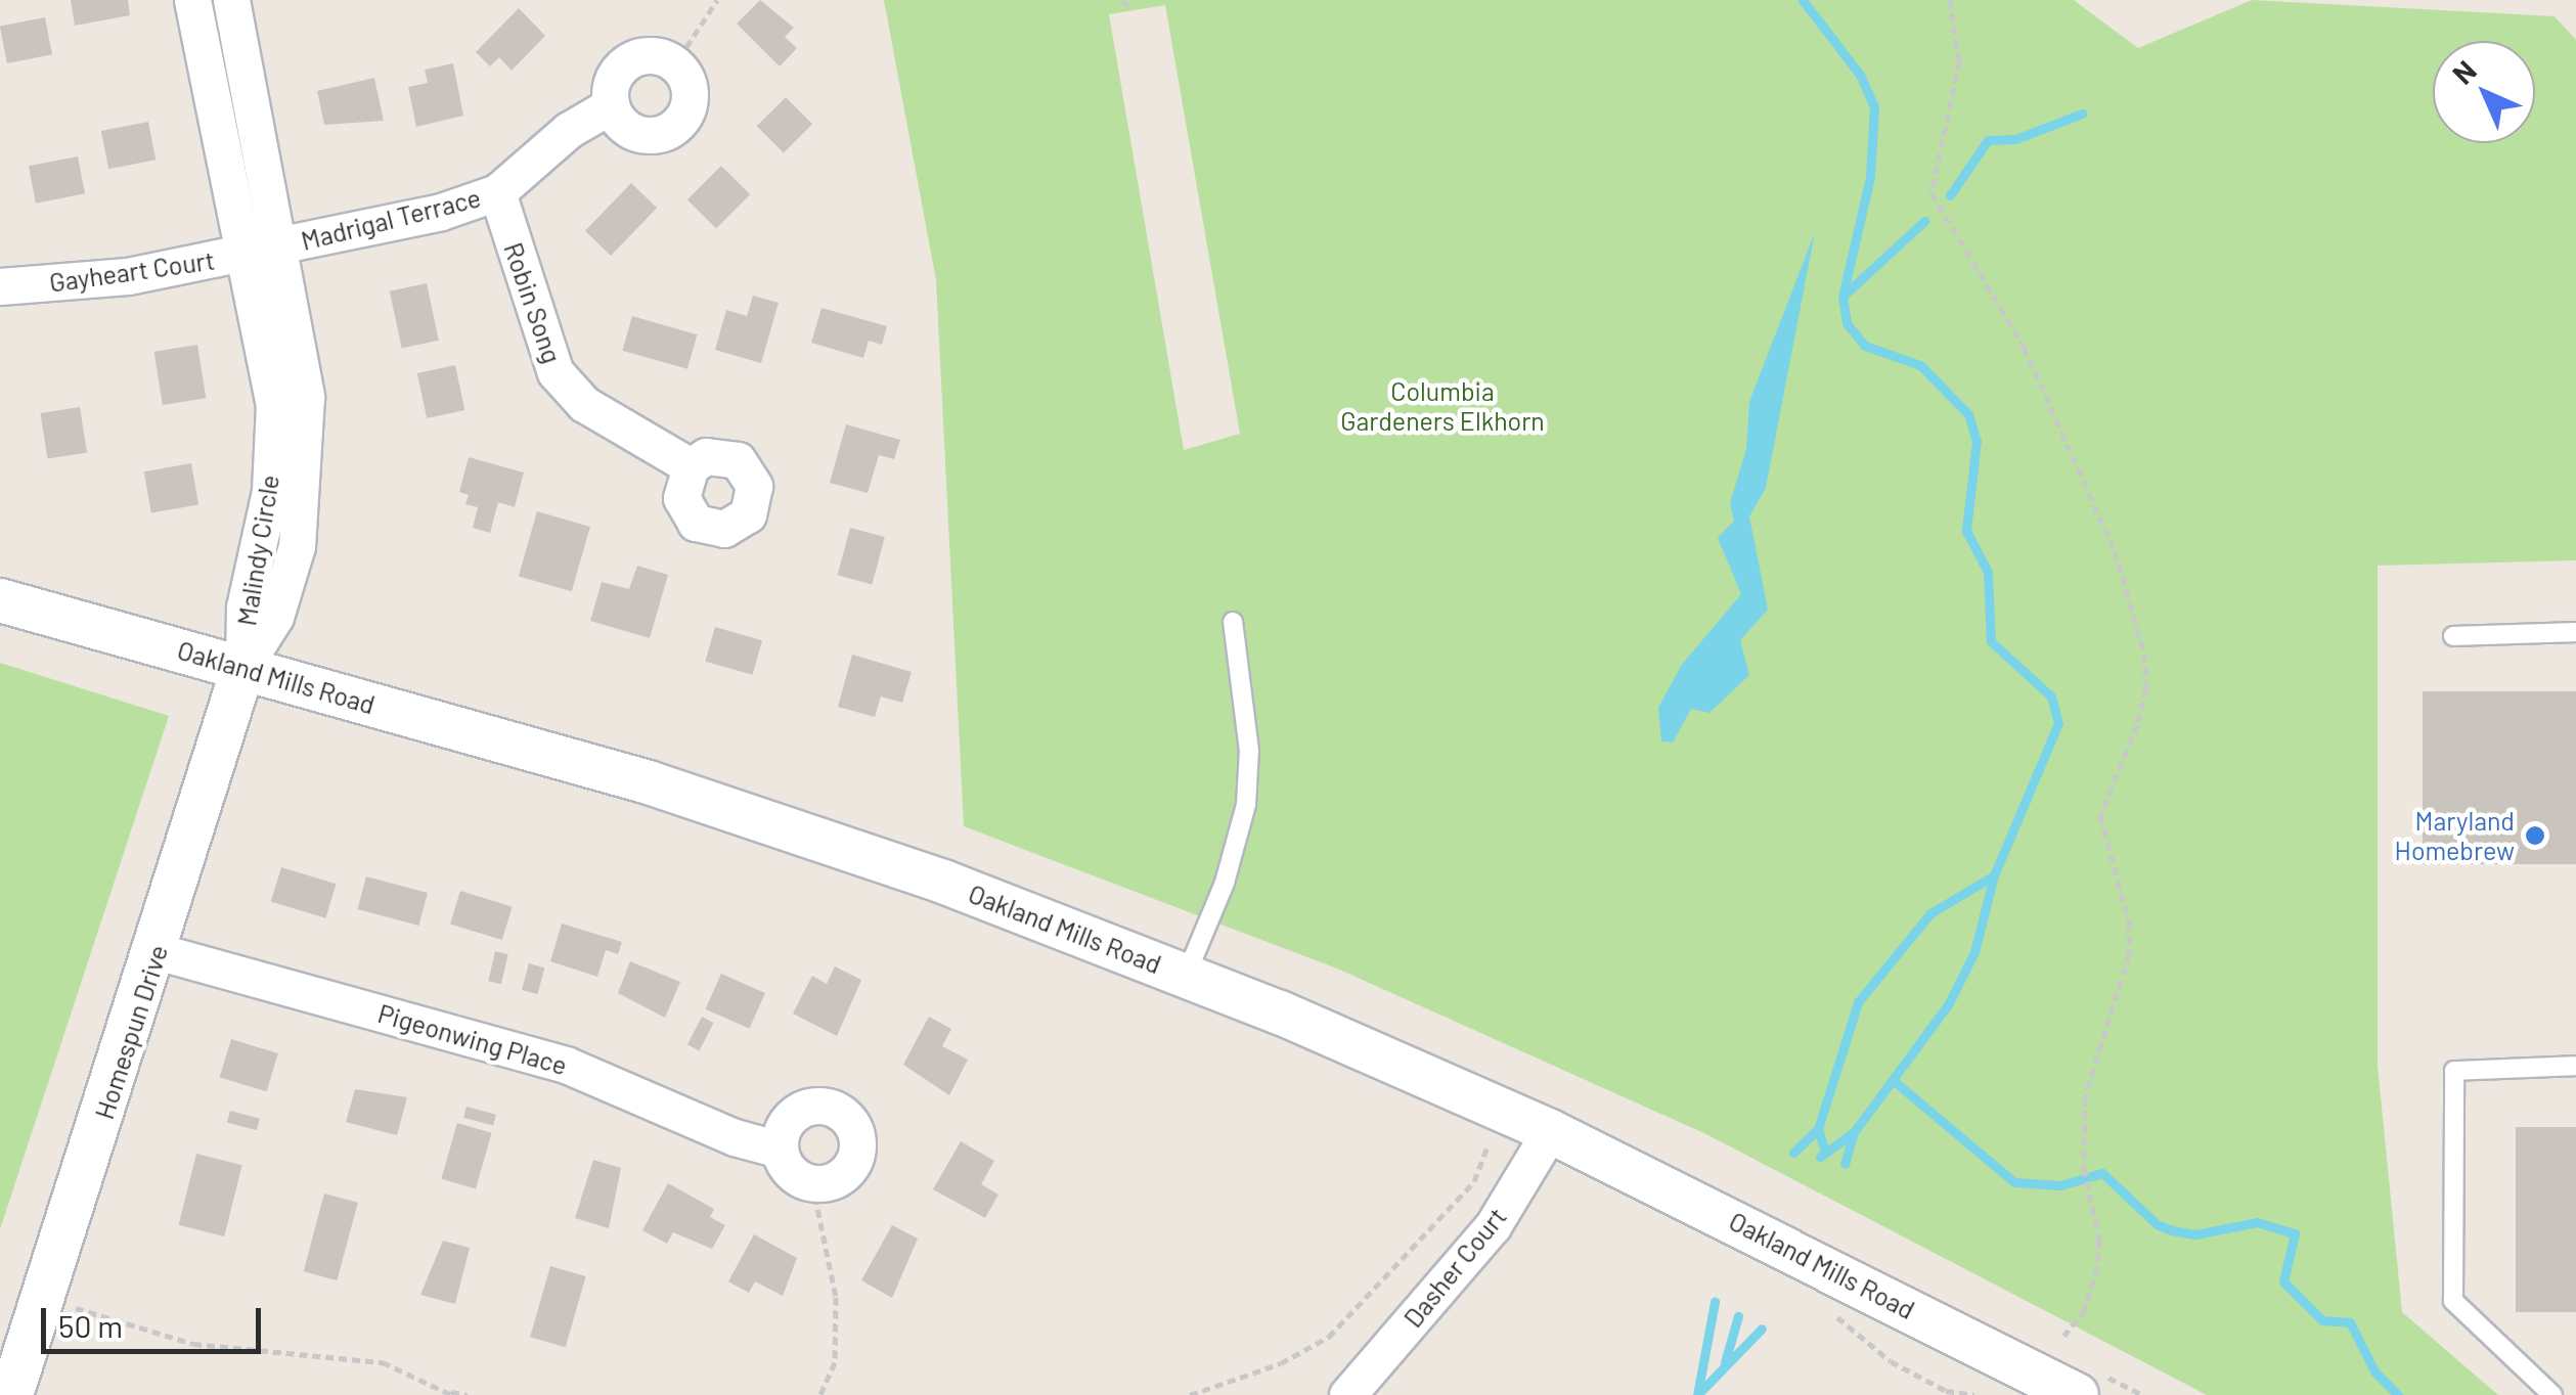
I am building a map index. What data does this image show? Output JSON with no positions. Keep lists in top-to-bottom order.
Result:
{
  "streets": {
    "street": [
      "Madrigal Terrace",
      "Gayheart Court",
      "Robin Song",
      "Malindy Circle",
      "Oakland Mills Road",
      "Homespun Drive",
      "Pigeonwing Place",
      "Dasher Court"
    ]
  },
  "crossings": [
    ["Madrigal Terrace", "Gayheart Court"],
    ["Madrigal Terrace", "Robin Song"],
    ["Madrigal Terrace", "Malindy Circle"],
    ["Gayheart Court", "Malindy Circle"],
    ["Malindy Circle", "Oakland Mills Road"],
    ["Malindy Circle", "Homespun Drive"],
    ["Oakland Mills Road", "Homespun Drive"],
    ["Oakland Mills Road", "Dasher Court"],
    ["Homespun Drive", "Pigeonwing Place"]
  ],
  "parks": ["Columbia Gardeners Elkhorn"],
  "places": ["Maryland Homebrew"],
  "scale_bar": "50 m",
  "north": "top left"
}
